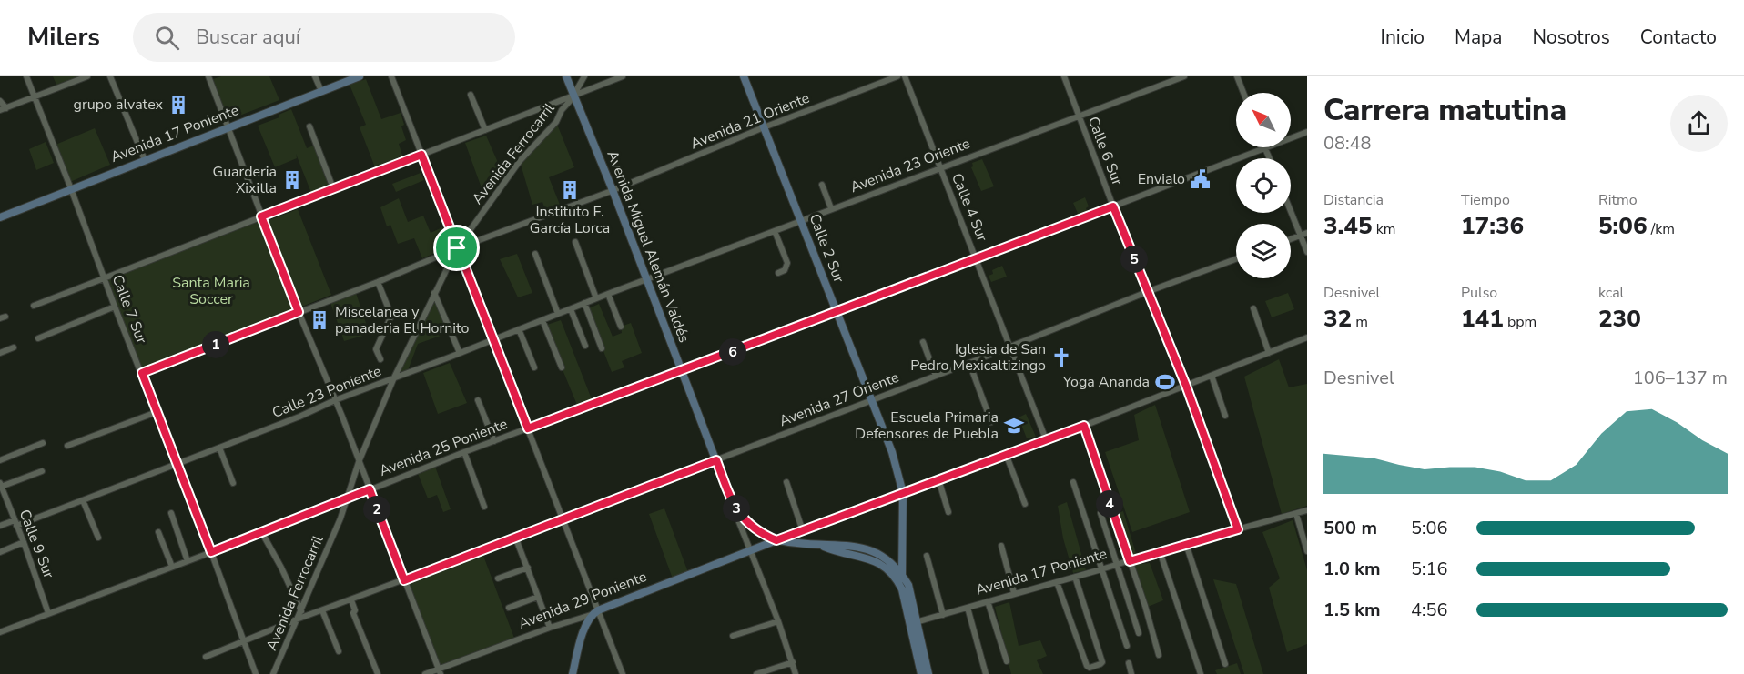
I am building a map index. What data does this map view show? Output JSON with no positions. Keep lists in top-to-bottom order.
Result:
{
  "streets": {
    "main road": [
      "Avenida 17 Poniente",
      "Avenida Miguel Alemán Valdés",
      "Calle 2 Sur",
      "Avenida 29 Poniente"
    ],
    "street": [
      "Avenida 21 Oriente",
      "Calle 6 Sur",
      "Avenida Ferrocarril",
      "Avenida 23 Oriente",
      "Calle 4 Sur",
      "Calle 7 Sur",
      "Calle 23 Poniente",
      "Avenida 27 Oriente",
      "Avenida 25 Poniente",
      "Calle 9 Sur"
    ]
  },
  "crossings": [
    ["Avenida 21 Oriente", "Avenida Ferrocarril"],
    ["Avenida 21 Oriente", "Avenida Miguel Alemán Valdés"],
    ["Avenida 21 Oriente", "Calle 2 Sur"],
    ["Avenida 21 Oriente", "Calle 7 Sur"],
    ["Avenida 17 Poniente", "Calle 6 Sur"],
    ["Avenida 17 Poniente", "Calle 7 Sur"],
    ["Calle 6 Sur", "Avenida 23 Oriente"],
    ["Calle 6 Sur", "Avenida 27 Oriente"],
    ["Calle 6 Sur", "Avenida 25 Poniente"],
    ["Avenida Ferrocarril", "Avenida Miguel Alemán Valdés"],
    ["Avenida Ferrocarril", "Calle 23 Poniente"],
    ["Avenida Ferrocarril", "Avenida 27 Oriente"],
    ["Avenida Ferrocarril", "Avenida 25 Poniente"],
    ["Avenida 23 Oriente", "Calle 4 Sur"],
    ["Avenida 23 Oriente", "Avenida Miguel Alemán Valdés"],
    ["Avenida 23 Oriente", "Calle 2 Sur"],
    ["Avenida 23 Oriente", "Calle 23 Poniente"],
    ["Calle 4 Sur", "Avenida 27 Oriente"],
    ["Calle 4 Sur", "Avenida 25 Poniente"],
    ["Avenida Miguel Alemán Valdés", "Calle 23 Poniente"],
    ["Avenida Miguel Alemán Valdés", "Avenida 27 Oriente"],
    ["Avenida Miguel Alemán Valdés", "Avenida 25 Poniente"],
    ["Avenida Miguel Alemán Valdés", "Avenida 29 Poniente"],
    ["Calle 2 Sur", "Avenida 27 Oriente"],
    ["Calle 2 Sur", "Avenida 25 Poniente"],
    ["Calle 7 Sur", "Calle 23 Poniente"],
    ["Calle 7 Sur", "Avenida 27 Oriente"],
    ["Calle 7 Sur", "Avenida 25 Poniente"],
    ["Calle 23 Poniente", "Calle 9 Sur"],
    ["Avenida 25 Poniente", "Calle 9 Sur"]
  ],
  "parks": ["Santa Maria Soccer"],
  "places": {
    "building": [
      "grupo alvatex",
      "Guarderia Xixitla",
      "Instituto F. García Lorca",
      "Miscelanea y panaderia El Hornito"
    ],
    "public building": ["Envialo"],
    "church": ["Iglesia de San Pedro Mexicaltizingo"],
    "sports": ["Yoga Ananda"],
    "school or university": ["Escuela Primaria Defensores de Puebla"]
  },
  "north": "top left",
  "page": {
    "header": "Milers",
    "search": "Buscar aquí",
    "nav": [
      "Inicio",
      "Mapa",
      "Nosotros",
      "Contacto"
    ],
    "heading": ["Carrera matutina", "08:48"],
    "stats": [
      ["Distancia", "3.45 km"],
      ["Tiempo", "17:36"],
      ["Ritmo", "5:06 /km"],
      ["Desnivel", "32 m"],
      ["Pulso", "141 bpm"],
      ["kcal", "230"]
    ],
    "pins": [
      "5",
      "1",
      "6",
      "4",
      "3",
      "2"
    ],
    "chart": ["Desnivel", "106–137 m"],
    "list": [
      {
        "name": "500 m",
        "note": "5:06"
      },
      {
        "name": "1.0 km",
        "note": "5:16"
      },
      {
        "name": "1.5 km",
        "note": "4:56"
      }
    ]
  }
}
